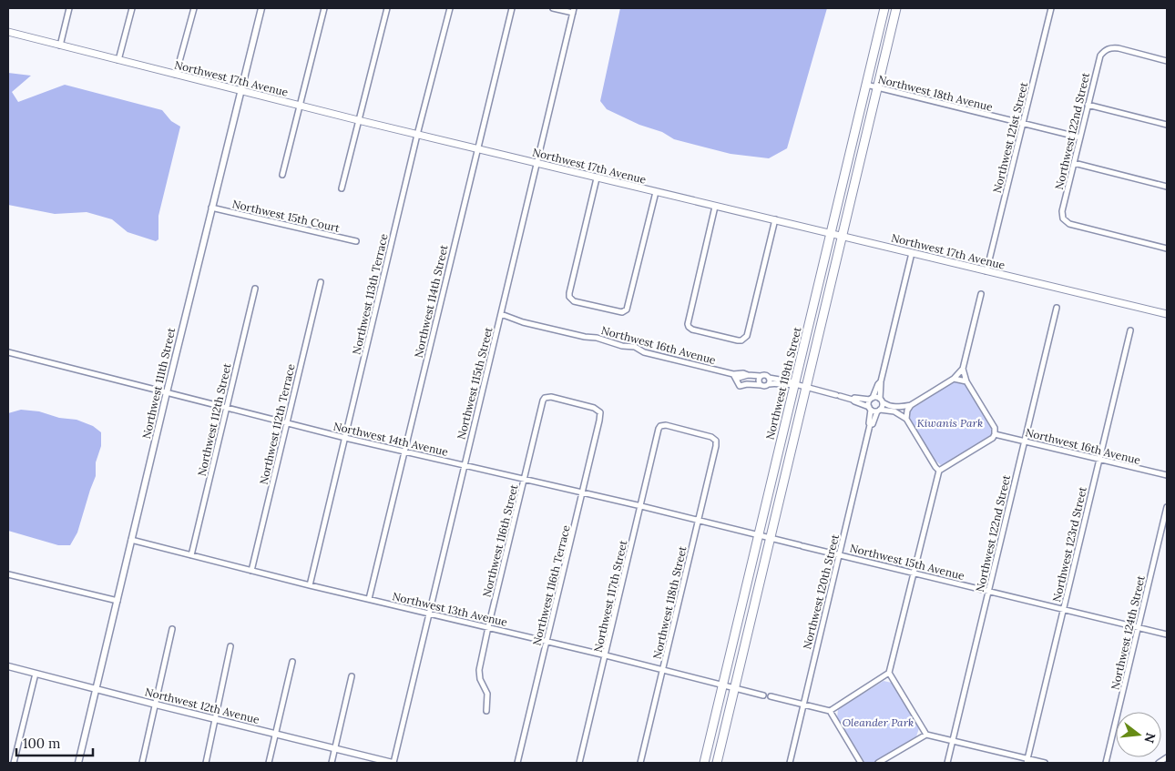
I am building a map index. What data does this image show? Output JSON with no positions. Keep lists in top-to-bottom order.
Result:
{
  "streets": {
    "highway": ["Northwest 119th Street"],
    "main road": ["Northwest 17th Avenue"],
    "street": [
      "Northwest 18th Avenue",
      "Northwest 122nd Street",
      "Northwest 121st Street",
      "Northwest 15th Court",
      "Northwest 113th Terrace",
      "Northwest 114th Street",
      "Northwest 16th Avenue",
      "Northwest 111th Street",
      "Northwest 115th Street",
      "Northwest 112th Street",
      "Northwest 112th Terrace",
      "Northwest 14th Avenue",
      "Northwest 116th Street",
      "Northwest 123rd Street",
      "Northwest 15th Avenue",
      "Northwest 116th Terrace",
      "Northwest 120th Street",
      "Northwest 117th Street",
      "Northwest 118th Street",
      "Northwest 13th Avenue",
      "Northwest 124th Street",
      "Northwest 12th Avenue"
    ]
  },
  "crossings": [
    ["Northwest 17th Avenue", "Northwest 121st Street"],
    ["Northwest 17th Avenue", "Northwest 113th Terrace"],
    ["Northwest 17th Avenue", "Northwest 114th Street"],
    ["Northwest 17th Avenue", "Northwest 111th Street"],
    ["Northwest 17th Avenue", "Northwest 115th Street"],
    ["Northwest 17th Avenue", "Northwest 119th Street"],
    ["Northwest 17th Avenue", "Northwest 120th Street"],
    ["Northwest 18th Avenue", "Northwest 122nd Street"],
    ["Northwest 18th Avenue", "Northwest 121st Street"],
    ["Northwest 18th Avenue", "Northwest 119th Street"],
    ["Northwest 122nd Street", "Northwest 16th Avenue"],
    ["Northwest 122nd Street", "Northwest 15th Avenue"],
    ["Northwest 15th Court", "Northwest 111th Street"],
    ["Northwest 113th Terrace", "Northwest 14th Avenue"],
    ["Northwest 113th Terrace", "Northwest 13th Avenue"],
    ["Northwest 114th Street", "Northwest 14th Avenue"],
    ["Northwest 114th Street", "Northwest 13th Avenue"],
    ["Northwest 16th Avenue", "Northwest 115th Street"],
    ["Northwest 16th Avenue", "Northwest 119th Street"],
    ["Northwest 16th Avenue", "Northwest 123rd Street"],
    ["Northwest 111th Street", "Northwest 14th Avenue"],
    ["Northwest 111th Street", "Northwest 13th Avenue"],
    ["Northwest 111th Street", "Northwest 12th Avenue"],
    ["Northwest 115th Street", "Northwest 14th Avenue"],
    ["Northwest 115th Street", "Northwest 13th Avenue"],
    ["Northwest 115th Street", "Northwest 12th Avenue"],
    ["Northwest 119th Street", "Northwest 14th Avenue"],
    ["Northwest 119th Street", "Northwest 15th Avenue"],
    ["Northwest 119th Street", "Northwest 13th Avenue"],
    ["Northwest 112th Street", "Northwest 14th Avenue"],
    ["Northwest 112th Street", "Northwest 13th Avenue"],
    ["Northwest 112th Terrace", "Northwest 14th Avenue"],
    ["Northwest 112th Terrace", "Northwest 13th Avenue"],
    ["Northwest 14th Avenue", "Northwest 116th Street"],
    ["Northwest 14th Avenue", "Northwest 15th Avenue"],
    ["Northwest 14th Avenue", "Northwest 116th Terrace"],
    ["Northwest 14th Avenue", "Northwest 117th Street"],
    ["Northwest 14th Avenue", "Northwest 118th Street"],
    ["Northwest 116th Street", "Northwest 116th Terrace"],
    ["Northwest 116th Street", "Northwest 13th Avenue"],
    ["Northwest 123rd Street", "Northwest 15th Avenue"],
    ["Northwest 15th Avenue", "Northwest 120th Street"],
    ["Northwest 15th Avenue", "Northwest 124th Street"],
    ["Northwest 116th Terrace", "Northwest 13th Avenue"],
    ["Northwest 117th Street", "Northwest 118th Street"],
    ["Northwest 117th Street", "Northwest 13th Avenue"],
    ["Northwest 118th Street", "Northwest 13th Avenue"]
  ],
  "parks": ["Kiwanis Park", "Oleander Park"],
  "scale_bar": "100 m",
  "north": "right"
}
